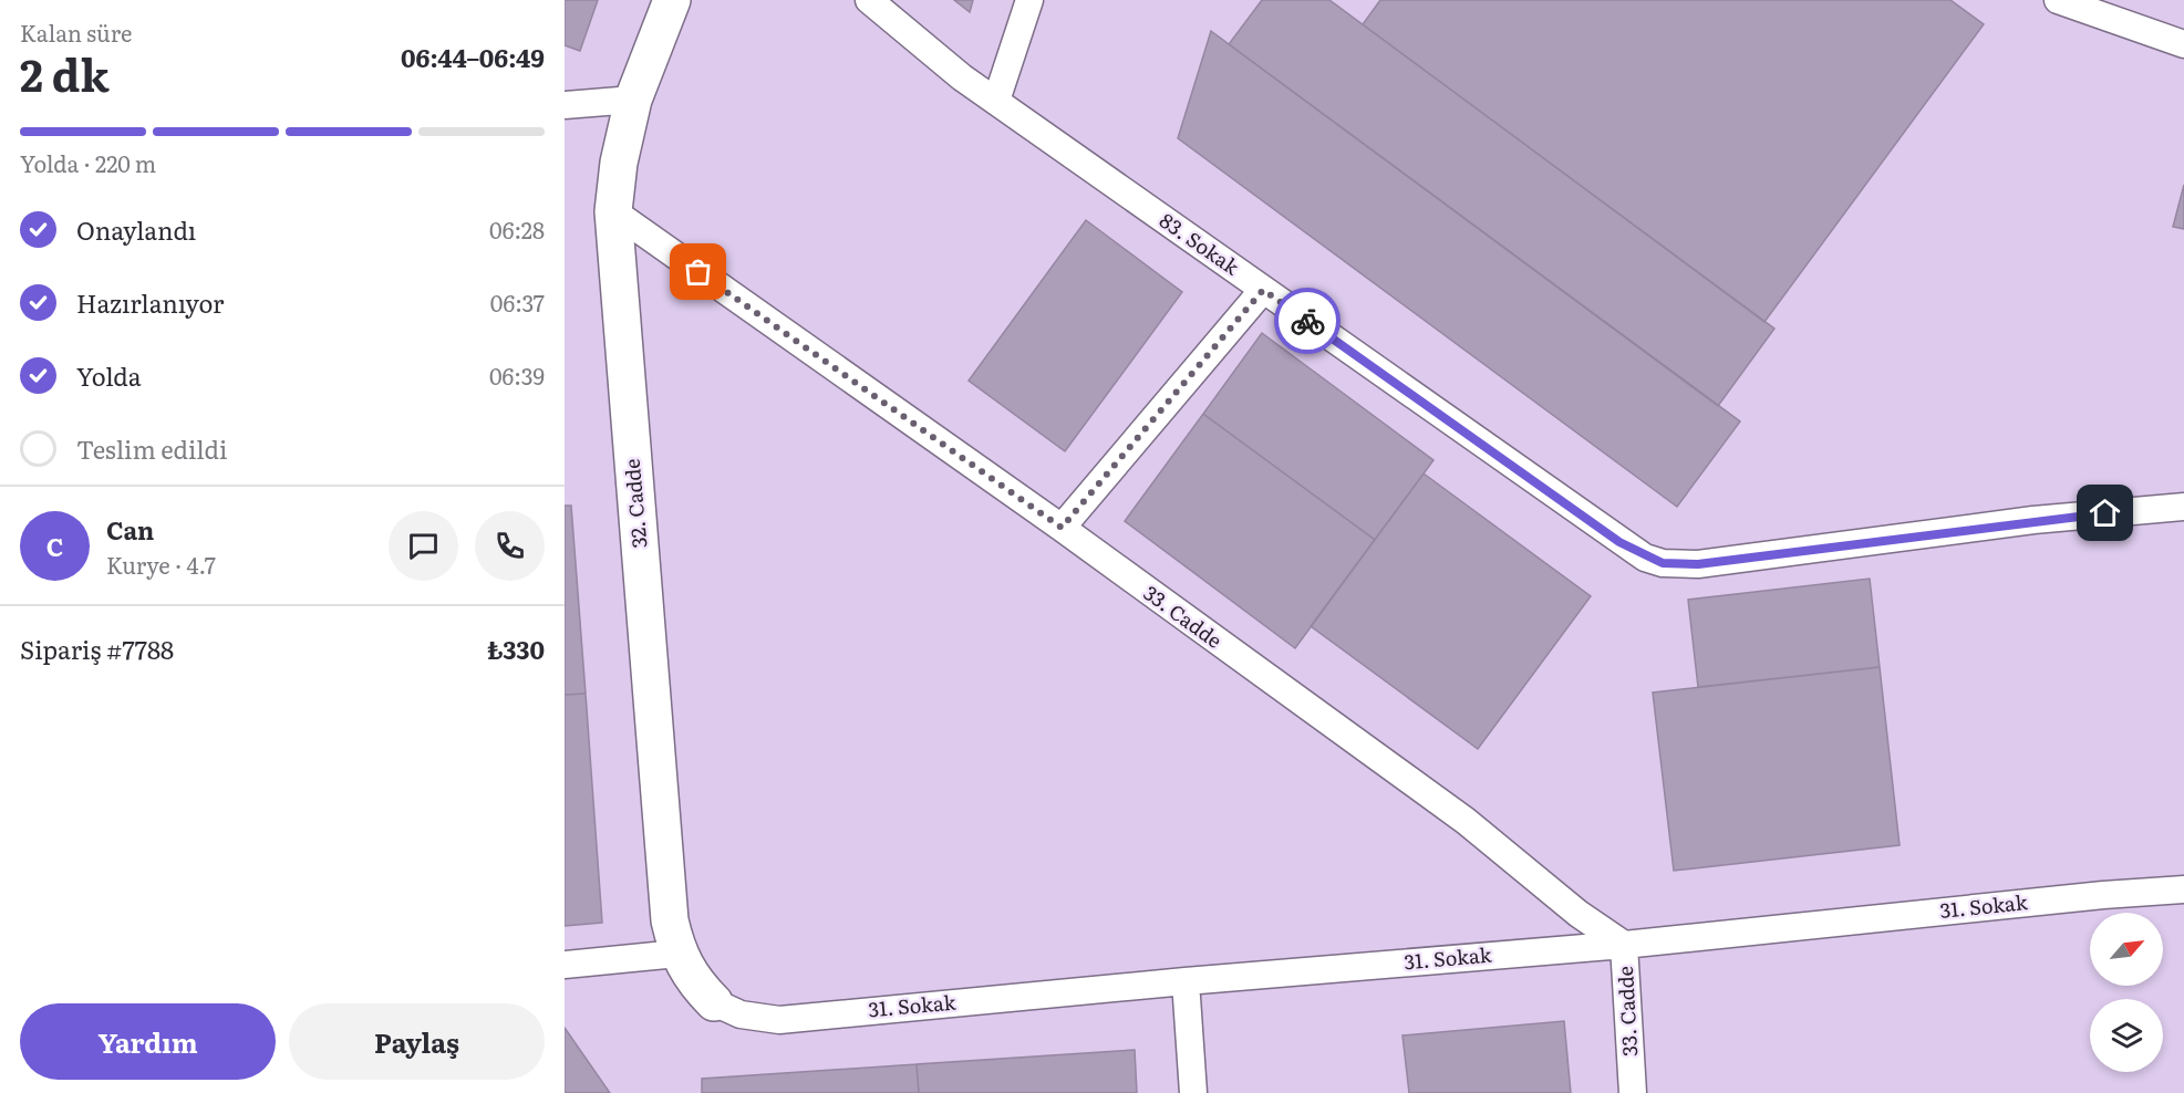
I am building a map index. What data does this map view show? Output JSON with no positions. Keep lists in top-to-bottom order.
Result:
{
  "streets": {
    "street": [
      "83. Sokak",
      "32. Cadde",
      "33. Cadde",
      "31. Sokak"
    ]
  },
  "crossings": [
    ["32. Cadde", "33. Cadde"],
    ["32. Cadde", "31. Sokak"],
    ["33. Cadde", "31. Sokak"]
  ],
  "north": "top right",
  "page": {
    "heading": ["2 dk", "Kalan süre", "06:44–06:49"],
    "panel": [
      "Can",
      "Kurye · 4.7",
      "Sipariş #7788",
      "₺330"
    ],
    "bar": "Yolda · 220 m",
    "list": [
      ["Onaylandı", "06:28"],
      ["Hazırlanıyor", "06:37"],
      ["Yolda", "06:39"],
      "Teslim edildi"
    ],
    "round": "C",
    "buttons": ["Yardım", "Paylaş"]
  }
}
